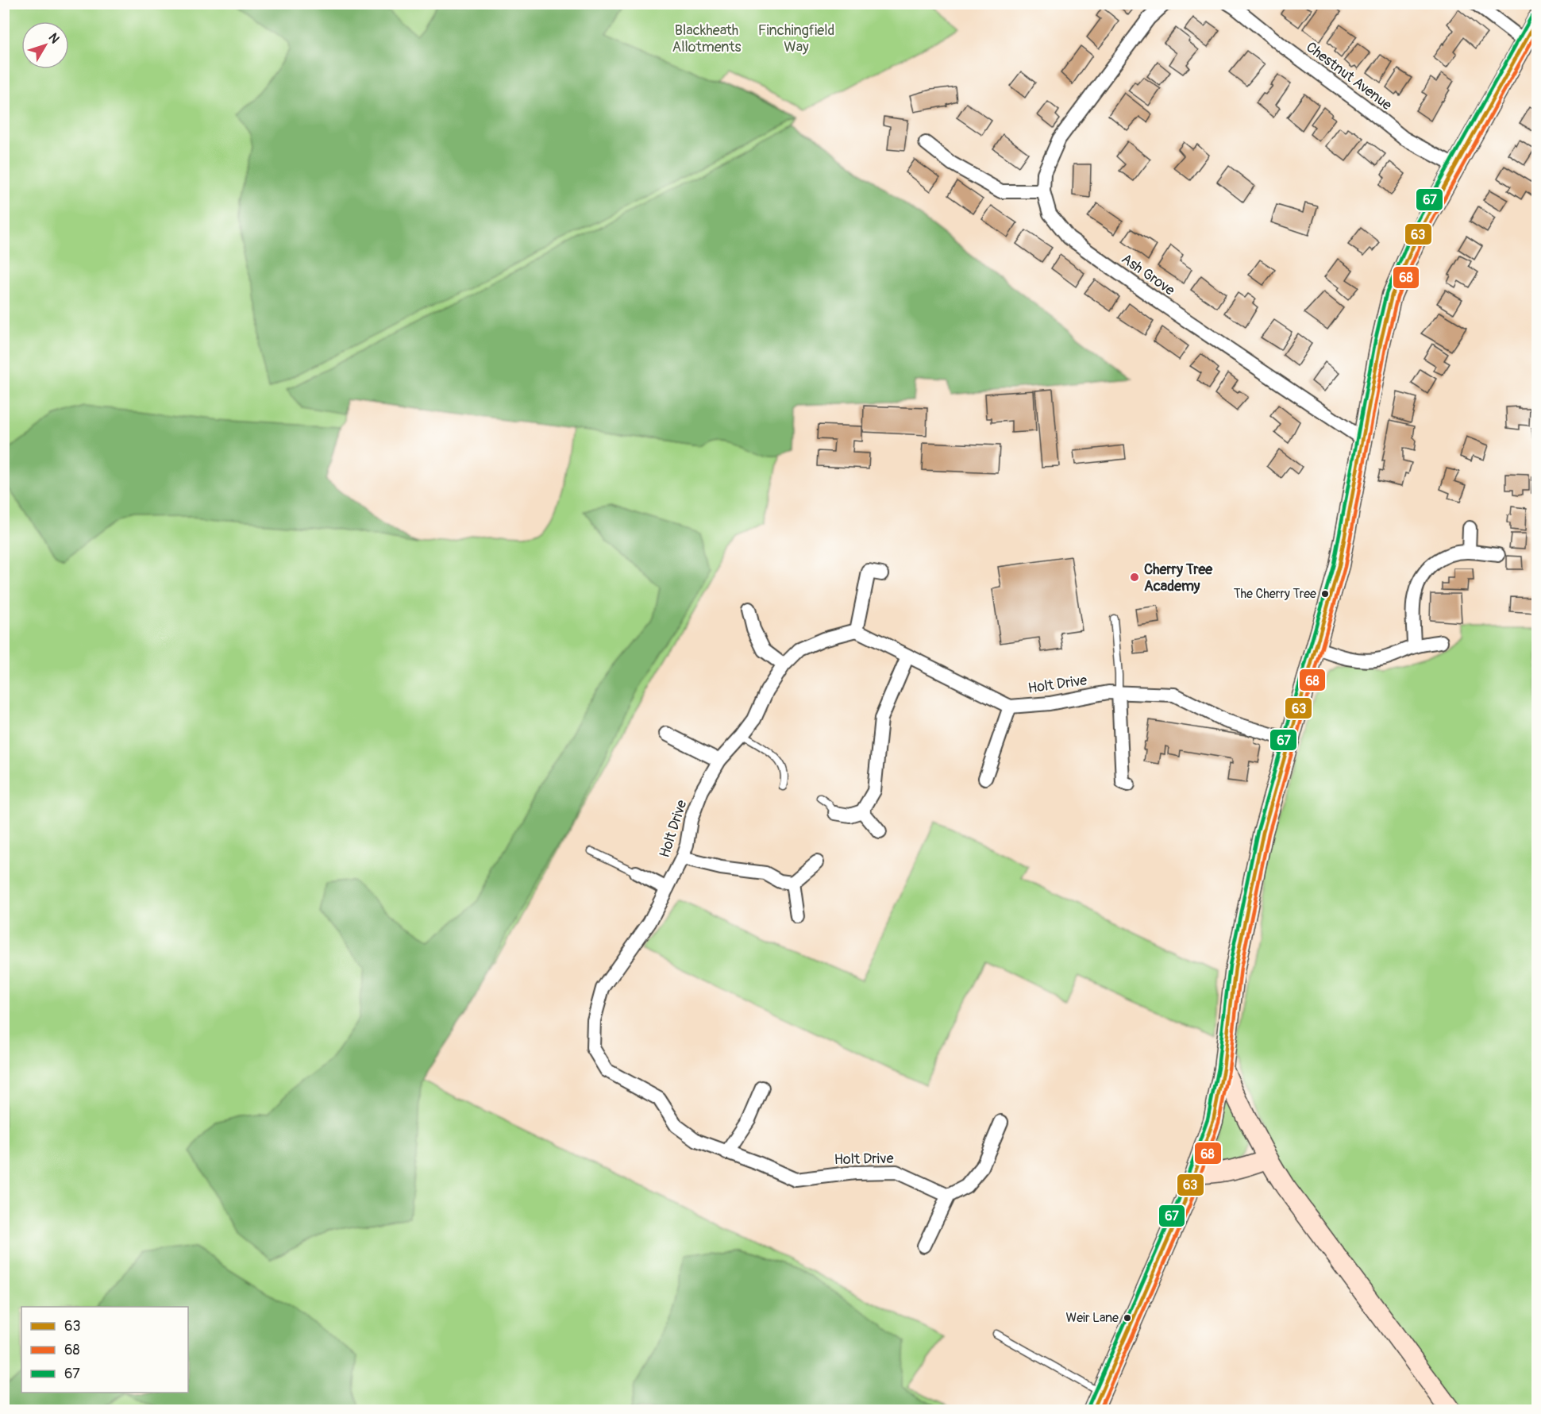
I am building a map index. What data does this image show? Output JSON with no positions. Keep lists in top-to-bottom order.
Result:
{
  "streets": {
    "street": ["Chestnut Avenue", "Ash Grove", "Holt Drive"]
  },
  "parks": ["Blackheath Allotments", "Finchingfield Way"],
  "places": ["Cherry Tree Academy", "The Cherry Tree", "Weir Lane"],
  "lines": ["transit line 67", "transit line 63", "transit line 68"],
  "legend": ["63", "68", "67"],
  "north": "top right"
}
